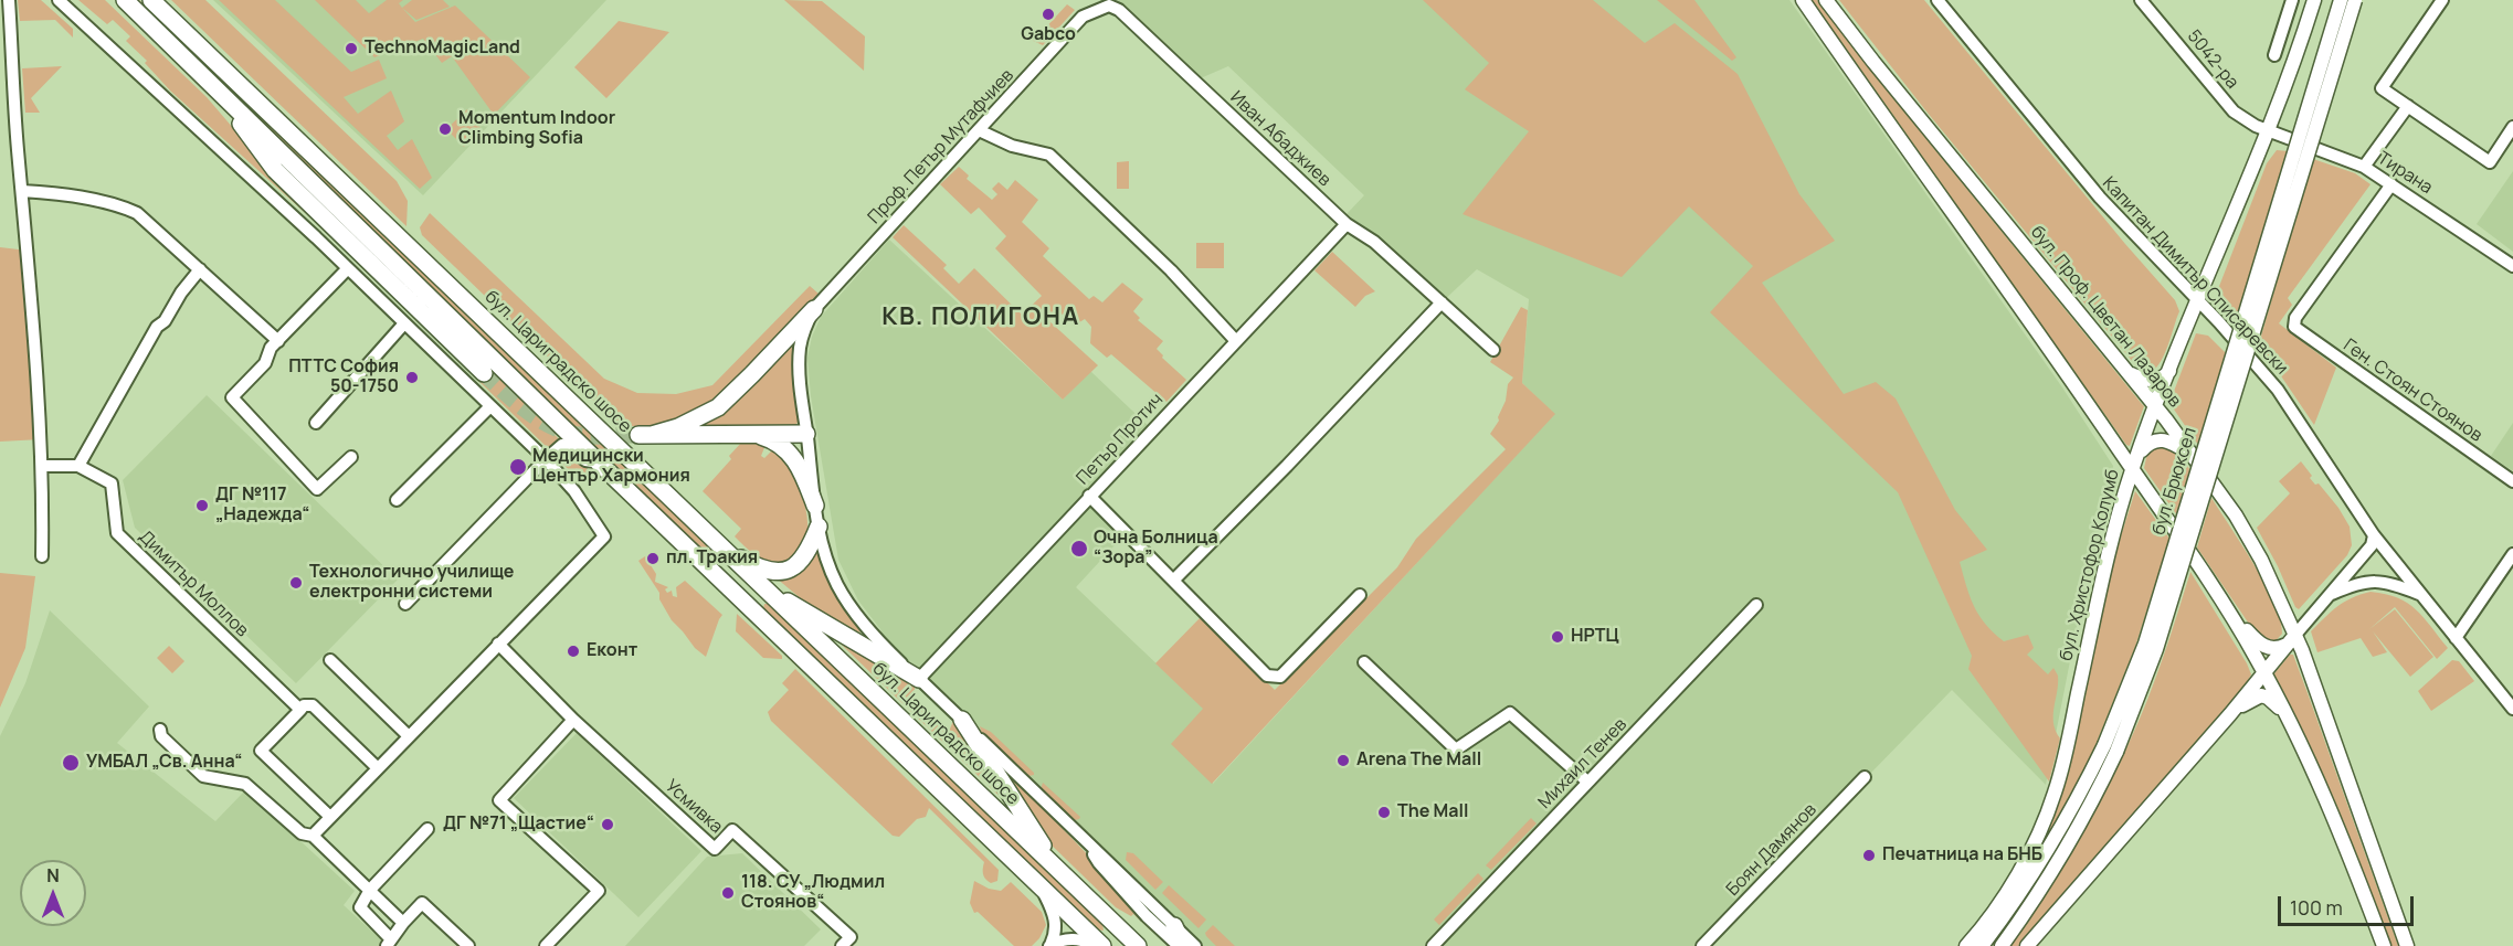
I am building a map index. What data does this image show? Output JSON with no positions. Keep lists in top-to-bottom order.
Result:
{
  "streets": {
    "highway": ["бул. Цариградско шосе"],
    "main road": ["бул. Проф. Цветан Лазаров", "бул. Брюксел", "бул. Христофор Колумб"],
    "street": [
      "5042-ра",
      "Иван Абаджиев",
      "Проф. Петър Мутафчиев",
      "Тирана",
      "Капитан Димитър Списаревски",
      "Ген. Стоян Стоянов",
      "Петър Протич",
      "Димитър Моллов",
      "Михаил Тенев",
      "Усмивка",
      "Боян Дамянов"
    ]
  },
  "crossings": [
    ["5042-ра", "Тирана"],
    ["5042-ра", "бул. Христофор Колумб"],
    ["Иван Абаджиев", "Проф. Петър Мутафчиев"],
    ["Иван Абаджиев", "Петър Протич"],
    ["Проф. Петър Мутафчиев", "бул. Цариградско шосе"],
    ["Тирана", "Ген. Стоян Стоянов"],
    ["Тирана", "бул. Христофор Колумб"],
    ["Капитан Димитър Списаревски", "бул. Христофор Колумб"],
    ["бул. Проф. Цветан Лазаров", "бул. Христофор Колумб"],
    ["бул. Цариградско шосе", "Петър Протич"],
    ["бул. Брюксел", "бул. Христофор Колумб"]
  ],
  "districts": ["КВ. ПОЛИГОНА"],
  "places": [
    "Gabco",
    "TechnoMagicLand",
    "Momentum Indoor Climbing Sofia",
    "ПТТС София 50-1750",
    "Медицински Център Хармония",
    "ДГ №117 „Надежда“",
    "Очна Болница “Зора”",
    "пл. Тракия",
    "Технологично училище електронни системи",
    "НРТЦ",
    "Еконт",
    "Arena The Mall",
    "УМБАЛ „Св. Анна“",
    "The Mall",
    "ДГ №71 „Щастие“",
    "Печатница на БНБ",
    "118. СУ „Людмил Стоянов“"
  ],
  "scale_bar": "100 m",
  "north": "top"
}
